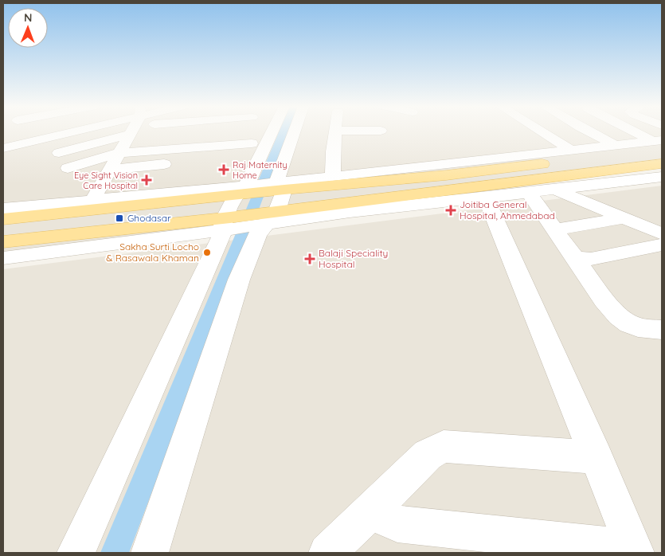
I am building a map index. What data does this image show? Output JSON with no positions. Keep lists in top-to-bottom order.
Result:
{
  "places": {
    "health": [
      "Raj Maternity Home",
      "Eye Sight Vision Care Hospital",
      "Joitiba General Hospital, Ahmedabad",
      "Balaji Speciality Hospital"
    ],
    "transit": ["Ghodasar"],
    "other": ["Sakha Surti Locho & Rasawala Khaman"]
  },
  "north": "top"
}
